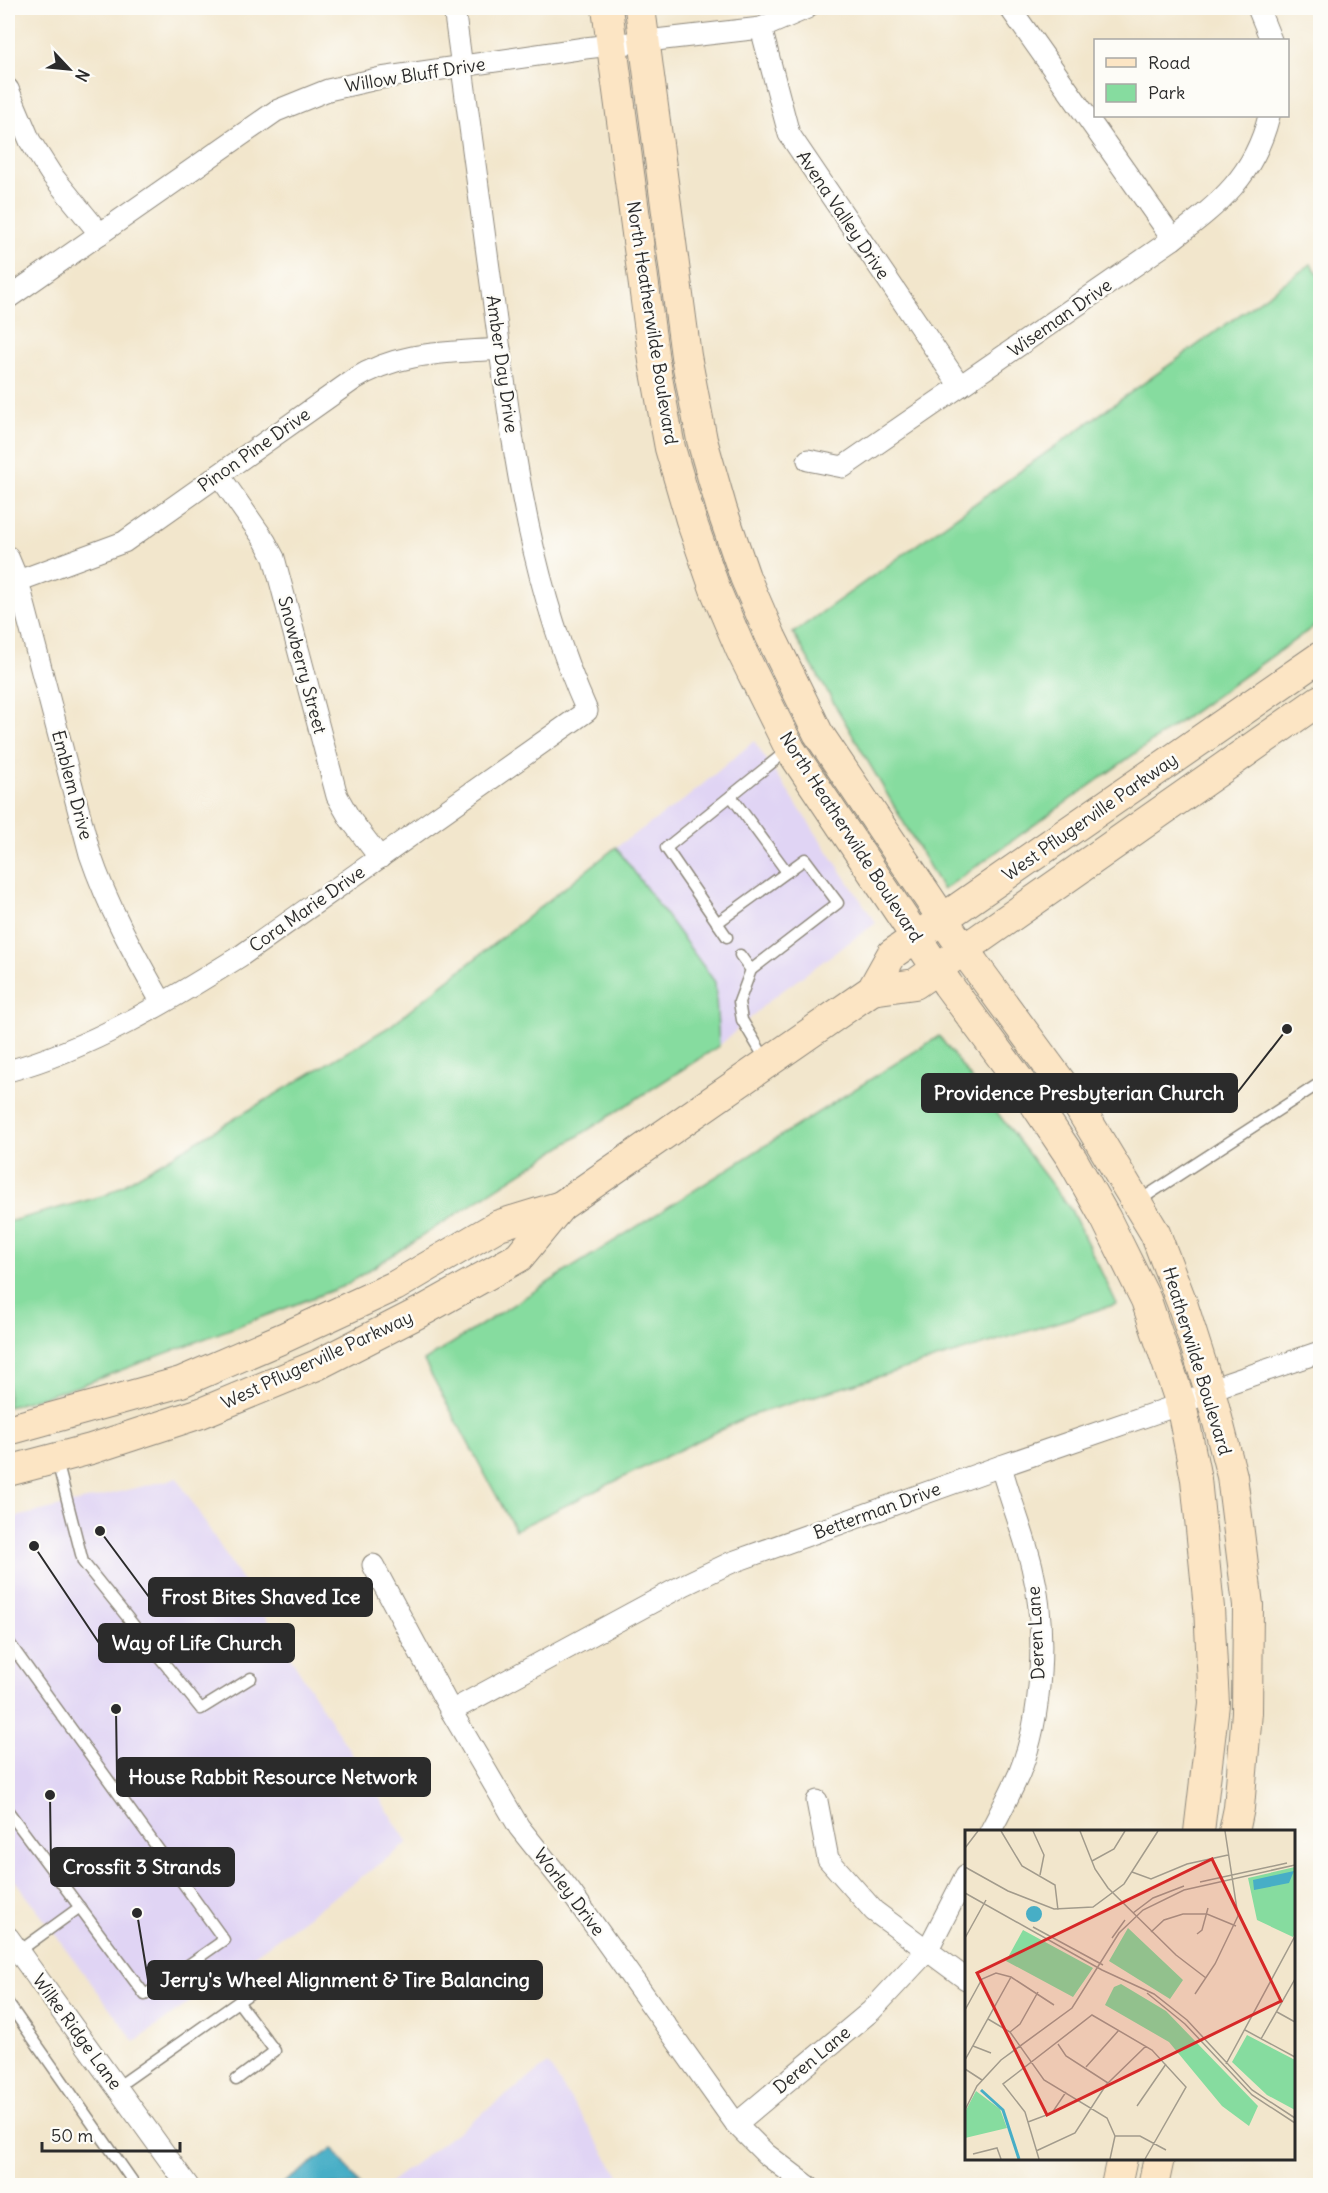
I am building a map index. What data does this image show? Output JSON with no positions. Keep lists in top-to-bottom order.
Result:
{
  "streets": {
    "main road": ["North Heatherwilde Boulevard", "West Pflugerville Parkway", "Heatherwilde Boulevard"],
    "street": [
      "Willow Bluff Drive",
      "Avena Valley Drive",
      "Wiseman Drive",
      "Amber Day Drive",
      "Pinon Pine Drive",
      "Snowberry Street",
      "Emblem Drive",
      "Cora Marie Drive",
      "Betterman Drive",
      "Deren Lane",
      "Worley Drive",
      "Wilke Ridge Lane"
    ]
  },
  "crossings": [
    ["Willow Bluff Drive", "Avena Valley Drive"],
    ["Willow Bluff Drive", "North Heatherwilde Boulevard"],
    ["Willow Bluff Drive", "Amber Day Drive"],
    ["Avena Valley Drive", "Wiseman Drive"],
    ["North Heatherwilde Boulevard", "West Pflugerville Parkway"],
    ["North Heatherwilde Boulevard", "Heatherwilde Boulevard"],
    ["Amber Day Drive", "Pinon Pine Drive"],
    ["Amber Day Drive", "Cora Marie Drive"],
    ["Pinon Pine Drive", "Snowberry Street"],
    ["Pinon Pine Drive", "Emblem Drive"],
    ["Snowberry Street", "Cora Marie Drive"],
    ["Emblem Drive", "Cora Marie Drive"],
    ["West Pflugerville Parkway", "Heatherwilde Boulevard"],
    ["Heatherwilde Boulevard", "Betterman Drive"],
    ["Betterman Drive", "Deren Lane"],
    ["Betterman Drive", "Worley Drive"],
    ["Deren Lane", "Worley Drive"]
  ],
  "places": [
    "Providence Presbyterian Church",
    "Frost Bites Shaved Ice",
    "Way of Life Church",
    "House Rabbit Resource Network",
    "Crossfit 3 Strands",
    "Jerry's Wheel Alignment & Tire Balancing"
  ],
  "legend": ["Road", "Park"],
  "scale_bar": "50 m",
  "north": "bottom right"
}
